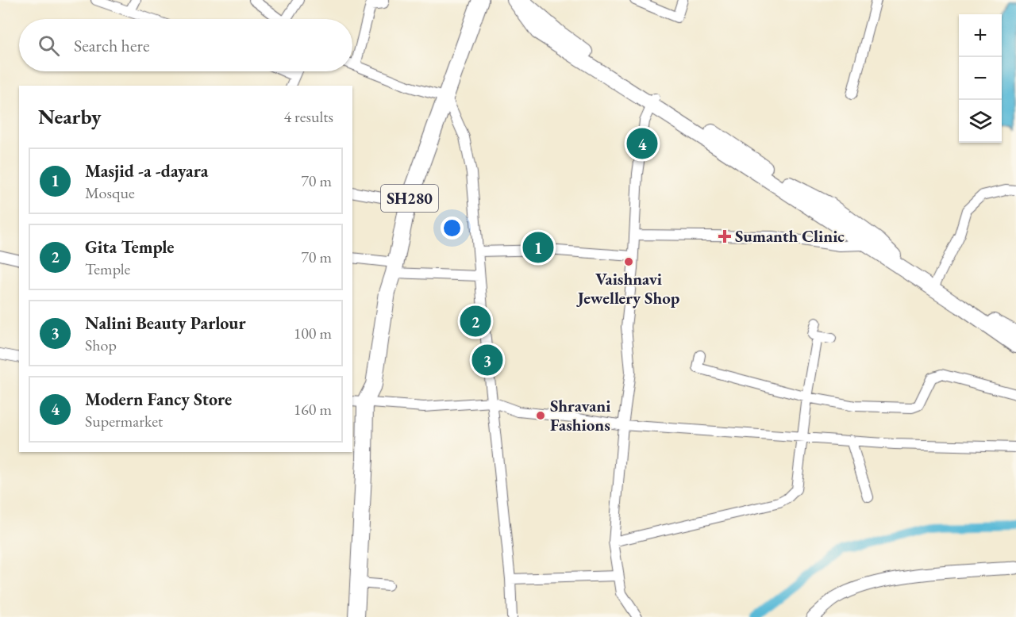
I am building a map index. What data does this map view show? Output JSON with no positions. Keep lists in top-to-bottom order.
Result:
{
  "streets": {
    "main road": ["SH280"]
  },
  "places": {
    "health": ["Sumanth Clinic"],
    "other": ["Vaishnavi Jewellery Shop", "Shravani Fashions"]
  },
  "page": {
    "map_buttons": ["+", "−"],
    "search": "Search here",
    "heading": ["Nearby", "4 results"],
    "pins": [
      "4",
      "1",
      "2",
      "3"
    ],
    "list": [
      {
        "mark": "1",
        "name": "Masjid -a -dayara",
        "note": "Mosque",
        "value": "70 m"
      },
      {
        "mark": "2",
        "name": "Gita Temple",
        "note": "Temple",
        "value": "70 m"
      },
      {
        "mark": "3",
        "name": "Nalini Beauty Parlour",
        "note": "Shop",
        "value": "100 m"
      },
      {
        "mark": "4",
        "name": "Modern Fancy Store",
        "note": "Supermarket",
        "value": "160 m"
      }
    ]
  }
}
